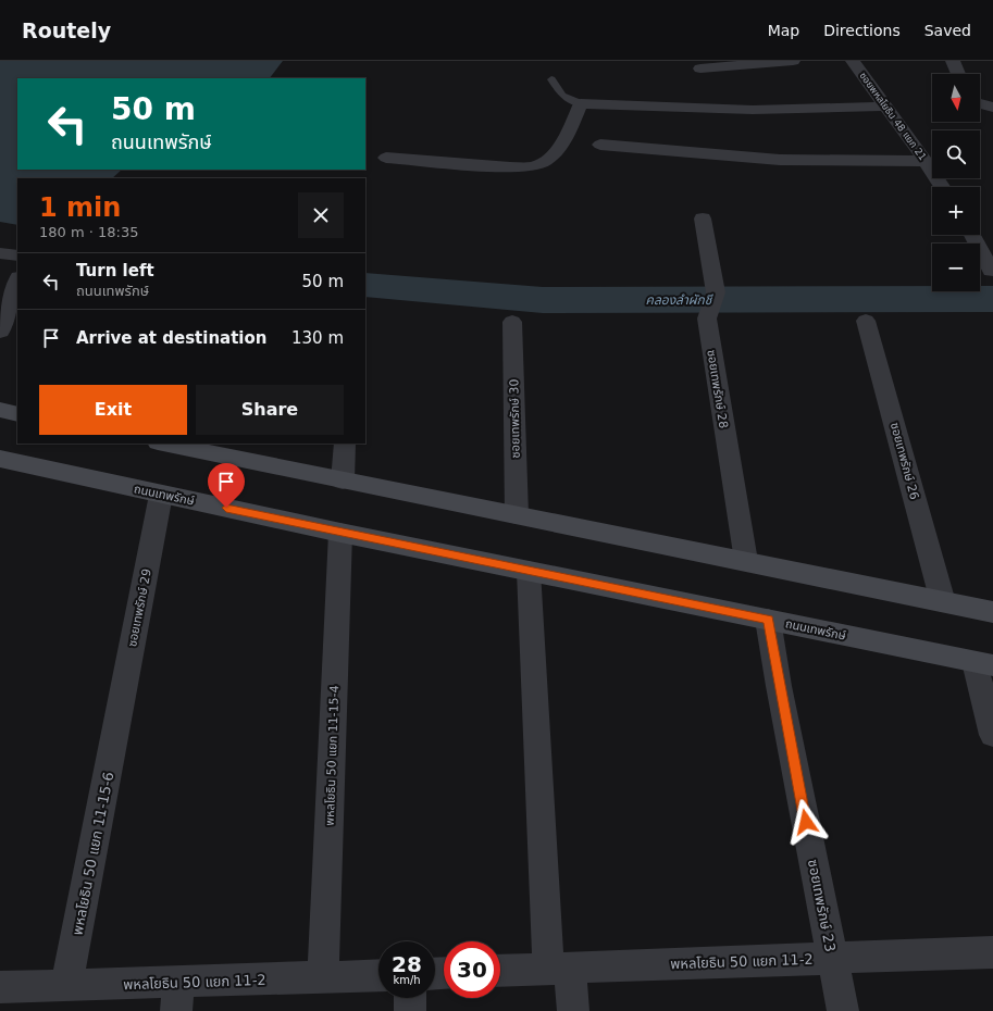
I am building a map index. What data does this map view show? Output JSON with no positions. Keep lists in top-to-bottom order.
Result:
{
  "streets": {
    "main road": ["ถนนเทพรักษ์"],
    "street": [
      "ซอยพหลโยธิน 48 แยก 21",
      "ซอยเทพรักษ์ 28",
      "ซอยเทพรักษ์ 30",
      "ซอยเทพรักษ์ 26",
      "ซอยเทพรักษ์ 29",
      "พหลโยธิน 50 แยก 11-15-4",
      "พหลโยธิน 50 แยก 11-15-6",
      "ซอยเทพรักษ์ 23",
      "พหลโยธิน 50 แยก 11-2"
    ]
  },
  "crossings": [
    ["ถนนเทพรักษ์", "ซอยเทพรักษ์ 29"],
    ["ถนนเทพรักษ์", "พหลโยธิน 50 แยก 11-15-4"],
    ["ถนนเทพรักษ์", "ซอยเทพรักษ์ 23"],
    ["ซอยเทพรักษ์ 29", "พหลโยธิน 50 แยก 11-15-6"],
    ["พหลโยธิน 50 แยก 11-15-4", "พหลโยธิน 50 แยก 11-2"],
    ["พหลโยธิน 50 แยก 11-15-6", "พหลโยธิน 50 แยก 11-2"],
    ["ซอยเทพรักษ์ 23", "พหลโยธิน 50 แยก 11-2"]
  ],
  "water": ["คลองลำผักชี"],
  "north": "bottom",
  "page": {
    "header": "Routely",
    "nav": ["Map", "Directions", "Saved"],
    "map_buttons": ["+", "−"],
    "turn": ["50 m", "ถนนเทพรักษ์"],
    "heading": ["1 min", "180 m · 18:35"],
    "list": [
      {
        "name": "Turn left",
        "note": "ถนนเทพรักษ์",
        "value": "50 m"
      },
      {
        "name": "Arrive at destination",
        "value": "130 m"
      }
    ],
    "buttons": ["Exit", "Share"],
    "speed": "28 km/h",
    "limit": "30"
  }
}
